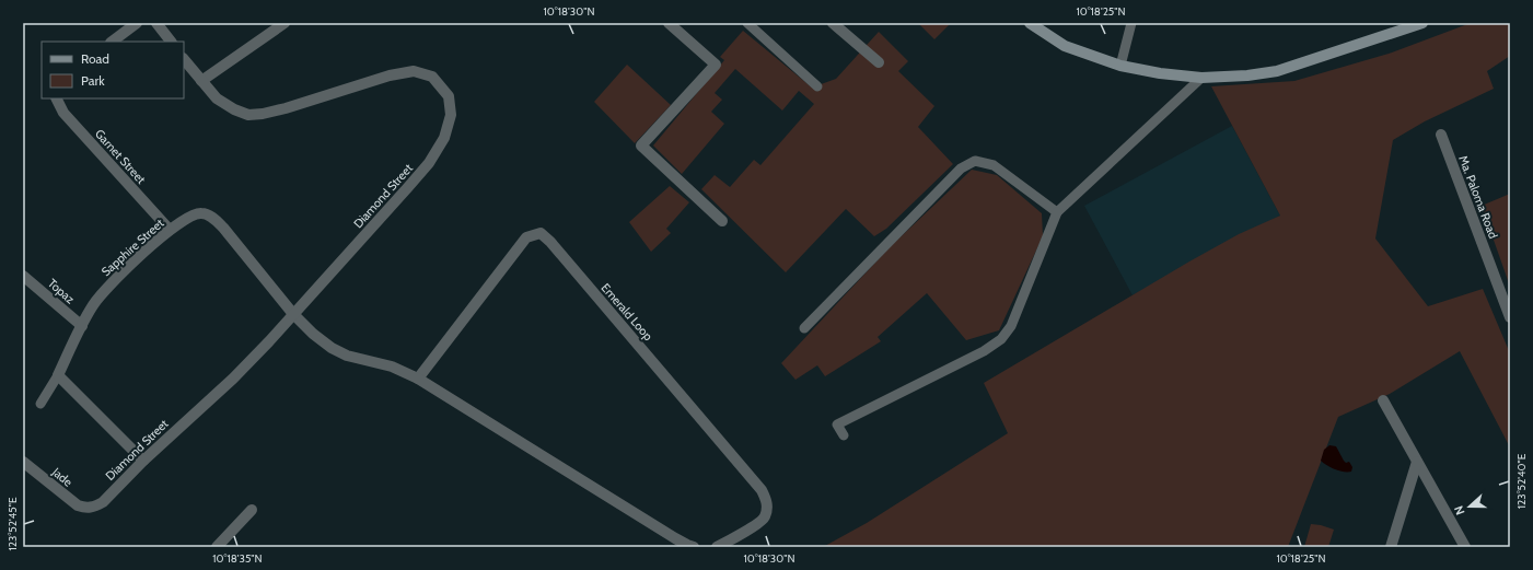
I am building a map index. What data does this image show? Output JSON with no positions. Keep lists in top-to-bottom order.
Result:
{
  "streets": {
    "street": [
      "Garnet Street",
      "Diamond Street",
      "Ma. Paloma Road",
      "Sapphire Street",
      "Topaz",
      "Emerald Loop",
      "Jade"
    ]
  },
  "crossings": [
    ["Garnet Street", "Sapphire Street"],
    ["Diamond Street", "Sapphire Street"],
    ["Diamond Street", "Jade"],
    ["Sapphire Street", "Topaz"]
  ],
  "legend": ["Road", "Park"],
  "north": "left",
  "coordinates": [
    "10°18'30\"N",
    "10°18'25\"N",
    "123°52'40\"E",
    "123°52'45\"E",
    "10°18'35\"N"
  ]
}
